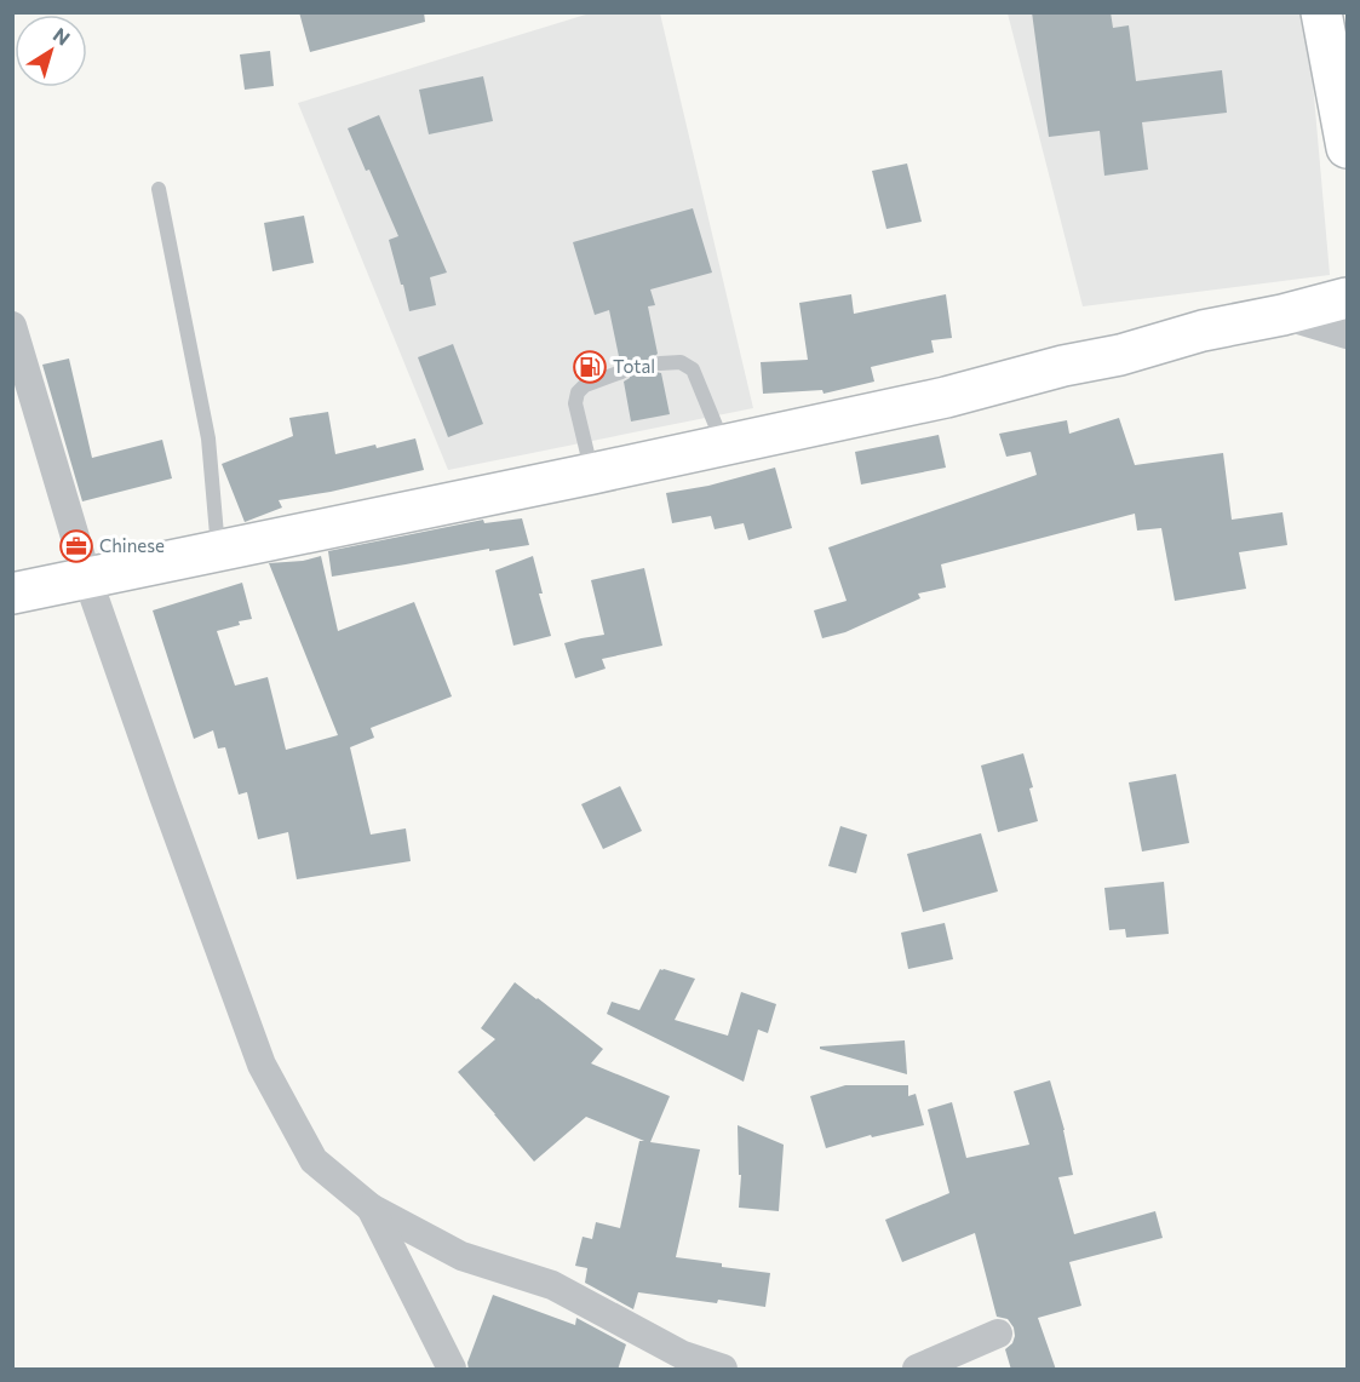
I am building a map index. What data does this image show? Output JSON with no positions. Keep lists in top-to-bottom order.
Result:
{
  "places": {
    "fuel station": ["Total"],
    "office": ["Chinese"]
  },
  "north": "top right"
}
